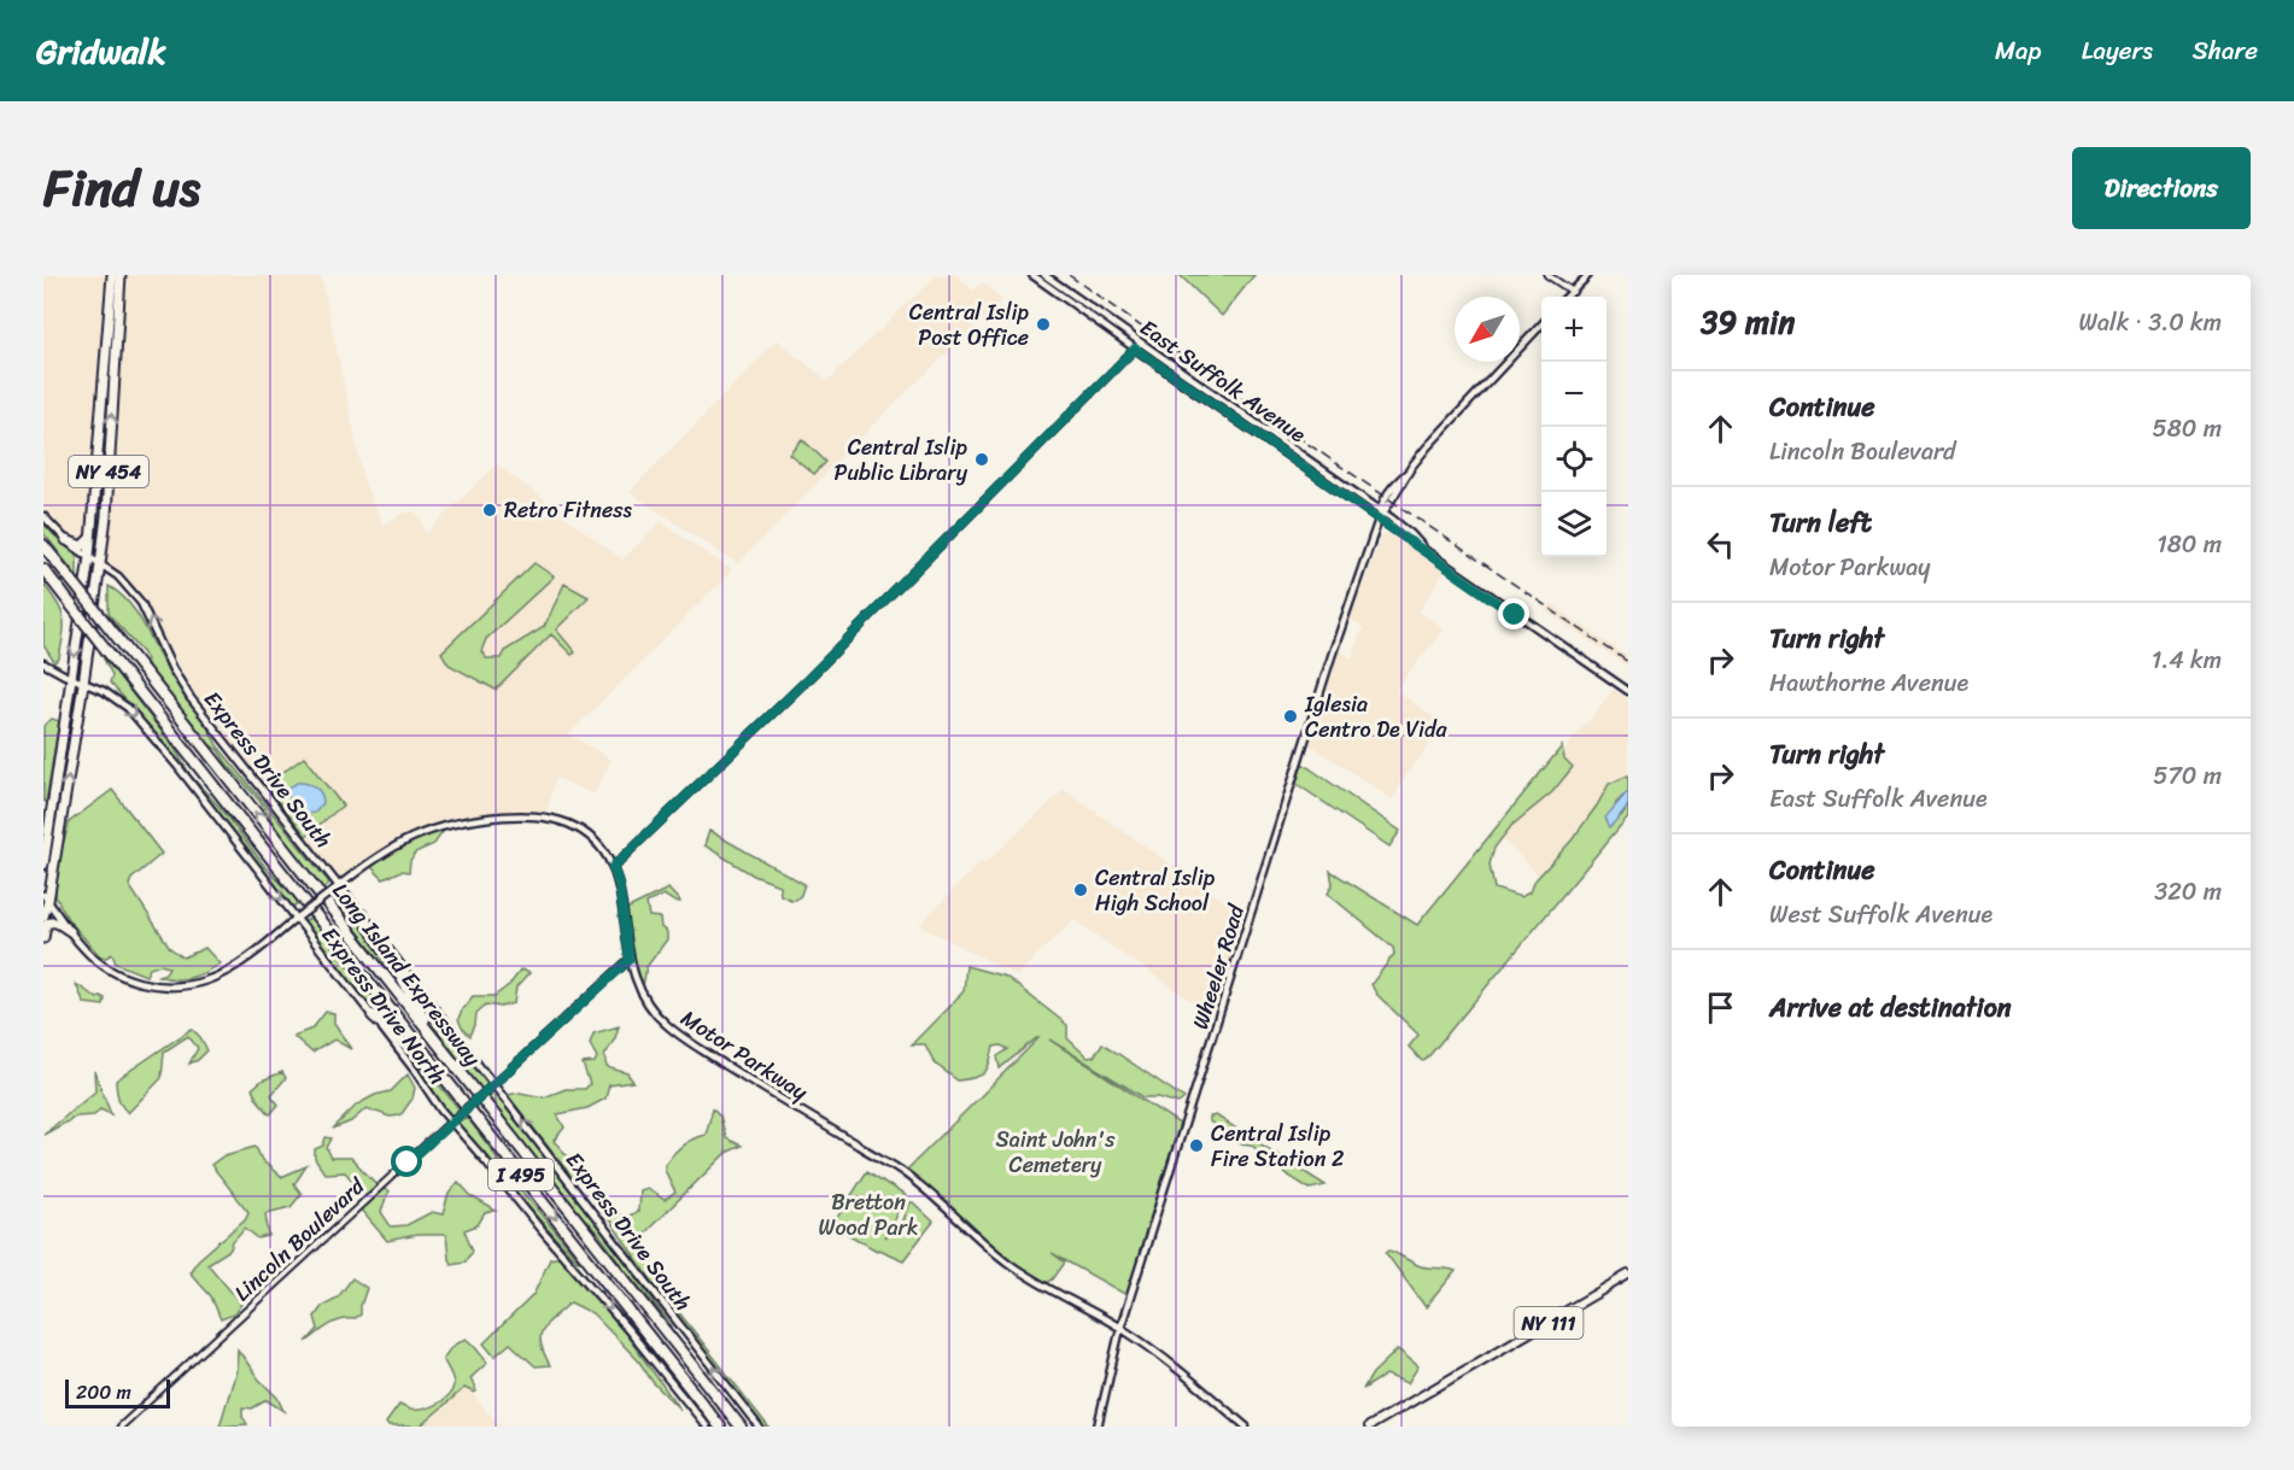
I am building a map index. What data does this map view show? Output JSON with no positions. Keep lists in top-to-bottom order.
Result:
{
  "streets": {
    "highway": ["NY 454", "Long Island Expressway", "I 495"],
    "main road": [
      "East Suffolk Avenue",
      "Express Drive South",
      "Wheeler Road",
      "Express Drive North",
      "Motor Parkway",
      "NY 111"
    ],
    "street": ["Lincoln Boulevard"]
  },
  "crossings": [
    ["East Suffolk Avenue", "Wheeler Road"],
    ["NY 454", "Express Drive South"],
    ["NY 454", "Express Drive North"],
    ["NY 454", "Motor Parkway"],
    ["Express Drive South", "Motor Parkway"],
    ["Express Drive South", "Lincoln Boulevard"],
    ["Wheeler Road", "Motor Parkway"],
    ["Express Drive North", "Motor Parkway"],
    ["Express Drive North", "Lincoln Boulevard"],
    ["Motor Parkway", "Lincoln Boulevard"]
  ],
  "one_way": ["Express Drive South", "Express Drive North"],
  "parks": ["Saint John's Cemetery", "Bretton Wood Park"],
  "places": [
    "Central Islip Post Office",
    "Central Islip Public Library",
    "Retro Fitness",
    "Iglesia Centro De Vida",
    "Central Islip High School",
    "Central Islip Fire Station 2"
  ],
  "scale_bar": "200 m",
  "north": "bottom left",
  "page": {
    "header": "Gridwalk",
    "nav": ["Map", "Layers", "Share"],
    "title": "Find us",
    "buttons": "Directions",
    "heading": ["39 min", "Walk · 3.0 km"],
    "map_buttons": ["+", "−"],
    "list": [
      ["Continue", "Lincoln Boulevard", "580 m"],
      ["Turn left", "Motor Parkway", "180 m"],
      ["Turn right", "Hawthorne Avenue", "1.4 km"],
      ["Turn right", "East Suffolk Avenue", "570 m"],
      ["Continue", "West Suffolk Avenue", "320 m"],
      "Arrive at destination"
    ],
    "scale": "200 m"
  }
}
